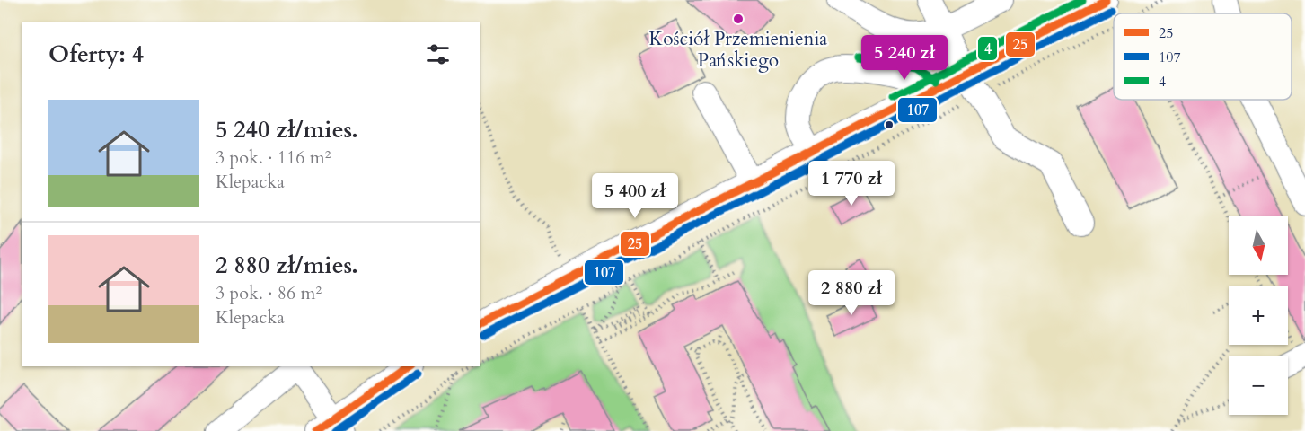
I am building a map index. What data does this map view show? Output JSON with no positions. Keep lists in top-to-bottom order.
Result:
{
  "places": ["Kościół Przemienienia Pańskiego"],
  "lines": ["transit line 25", "transit line 4", "transit line 107"],
  "legend": ["25", "107", "4"],
  "north": "bottom",
  "page": {
    "heading": "Oferty: 4",
    "price": [
      "5 240 zł",
      "1 770 zł",
      "5 400 zł",
      "2 880 zł"
    ],
    "list": [
      {
        "name": "5 240 zł/mies.",
        "note": "3 pok. · 116 m² · Klepacka"
      },
      {
        "name": "2 880 zł/mies.",
        "note": "3 pok. · 86 m² · Klepacka"
      }
    ],
    "map_buttons": ["+", "−"]
  }
}
